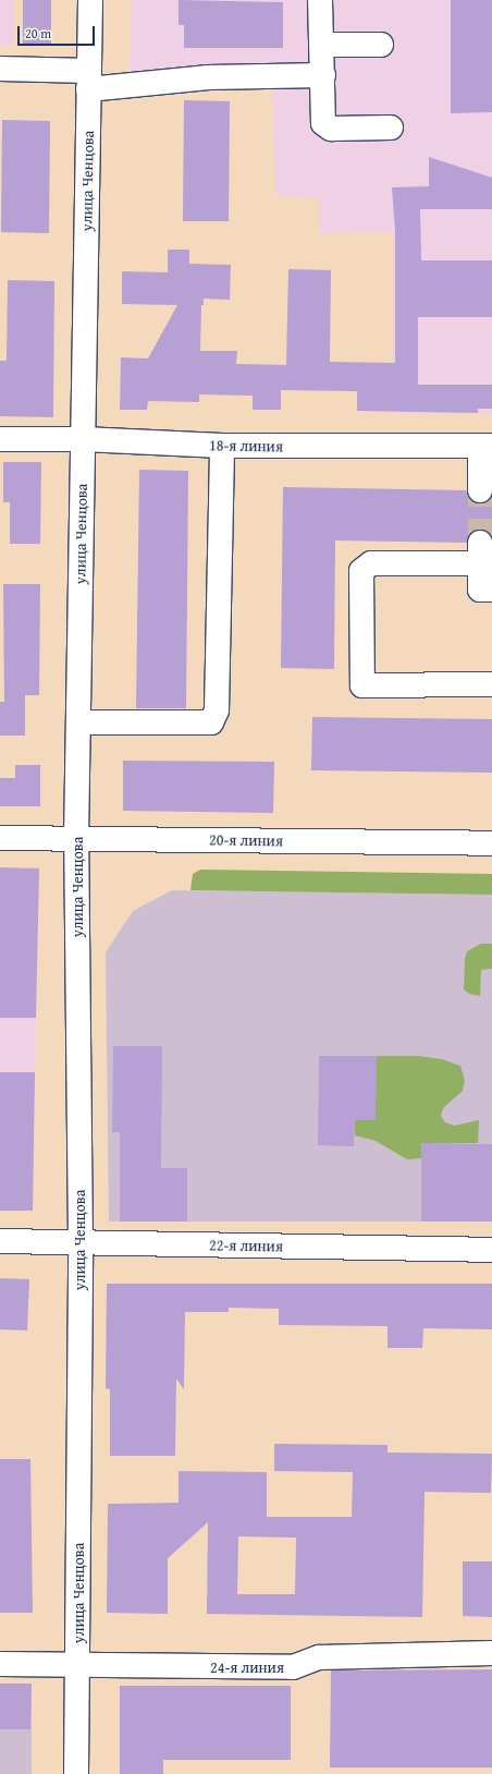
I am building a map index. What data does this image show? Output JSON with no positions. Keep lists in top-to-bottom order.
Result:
{
  "streets": {
    "street": [
      "улица Ченцова",
      "18-я линия",
      "20-я линия",
      "22-я линия",
      "24-я линия"
    ]
  },
  "crossings": [
    ["улица Ченцова", "18-я линия"],
    ["улица Ченцова", "20-я линия"],
    ["улица Ченцова", "22-я линия"],
    ["улица Ченцова", "24-я линия"]
  ],
  "scale_bar": "20 m"
}
